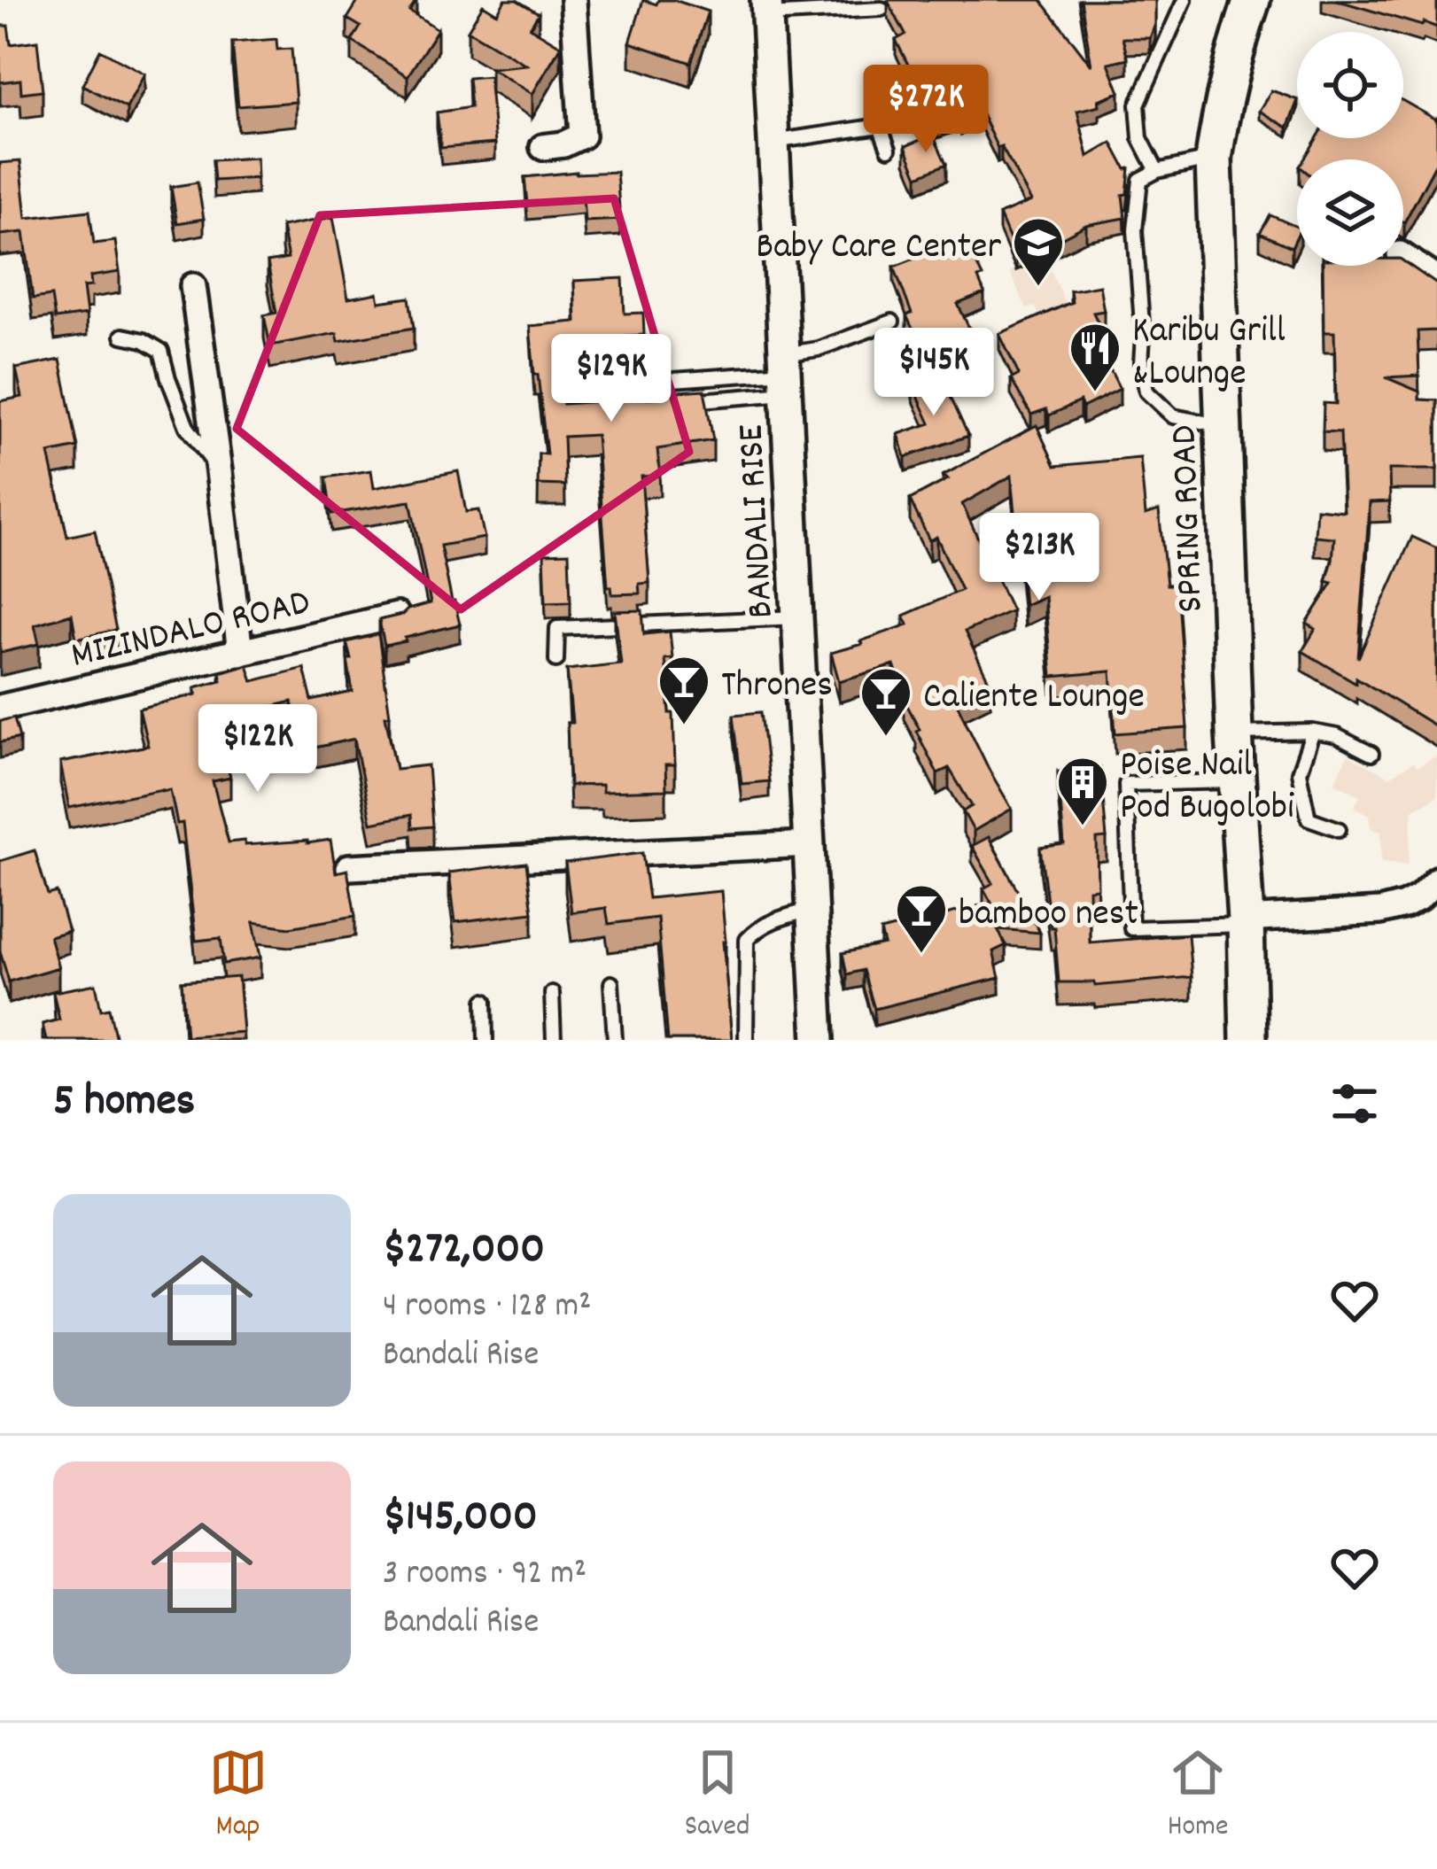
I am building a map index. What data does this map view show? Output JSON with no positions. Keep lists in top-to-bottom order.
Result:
{
  "streets": {
    "main road": ["SPRING ROAD"],
    "street": ["BANDALI RISE", "MIZINDALO ROAD"]
  },
  "places": {
    "school or university": ["Baby Care Center"],
    "restaurant": ["Karibu Grill &Lounge"],
    "bar": ["Thrones", "Caliente Lounge", "bamboo nest"],
    "building": ["Poise Nail Pod Bugolobi"]
  },
  "page": {
    "price": [
      "$272K",
      "$145K",
      "$129K",
      "$213K",
      "$122K"
    ],
    "heading": "5 homes",
    "list": [
      {
        "name": "$272,000",
        "note": "4 rooms · 128 m² · Bandali Rise"
      },
      {
        "name": "$145,000",
        "note": "3 rooms · 92 m² · Bandali Rise"
      }
    ],
    "tabs": ["Map", "Saved", "Home"]
  }
}
